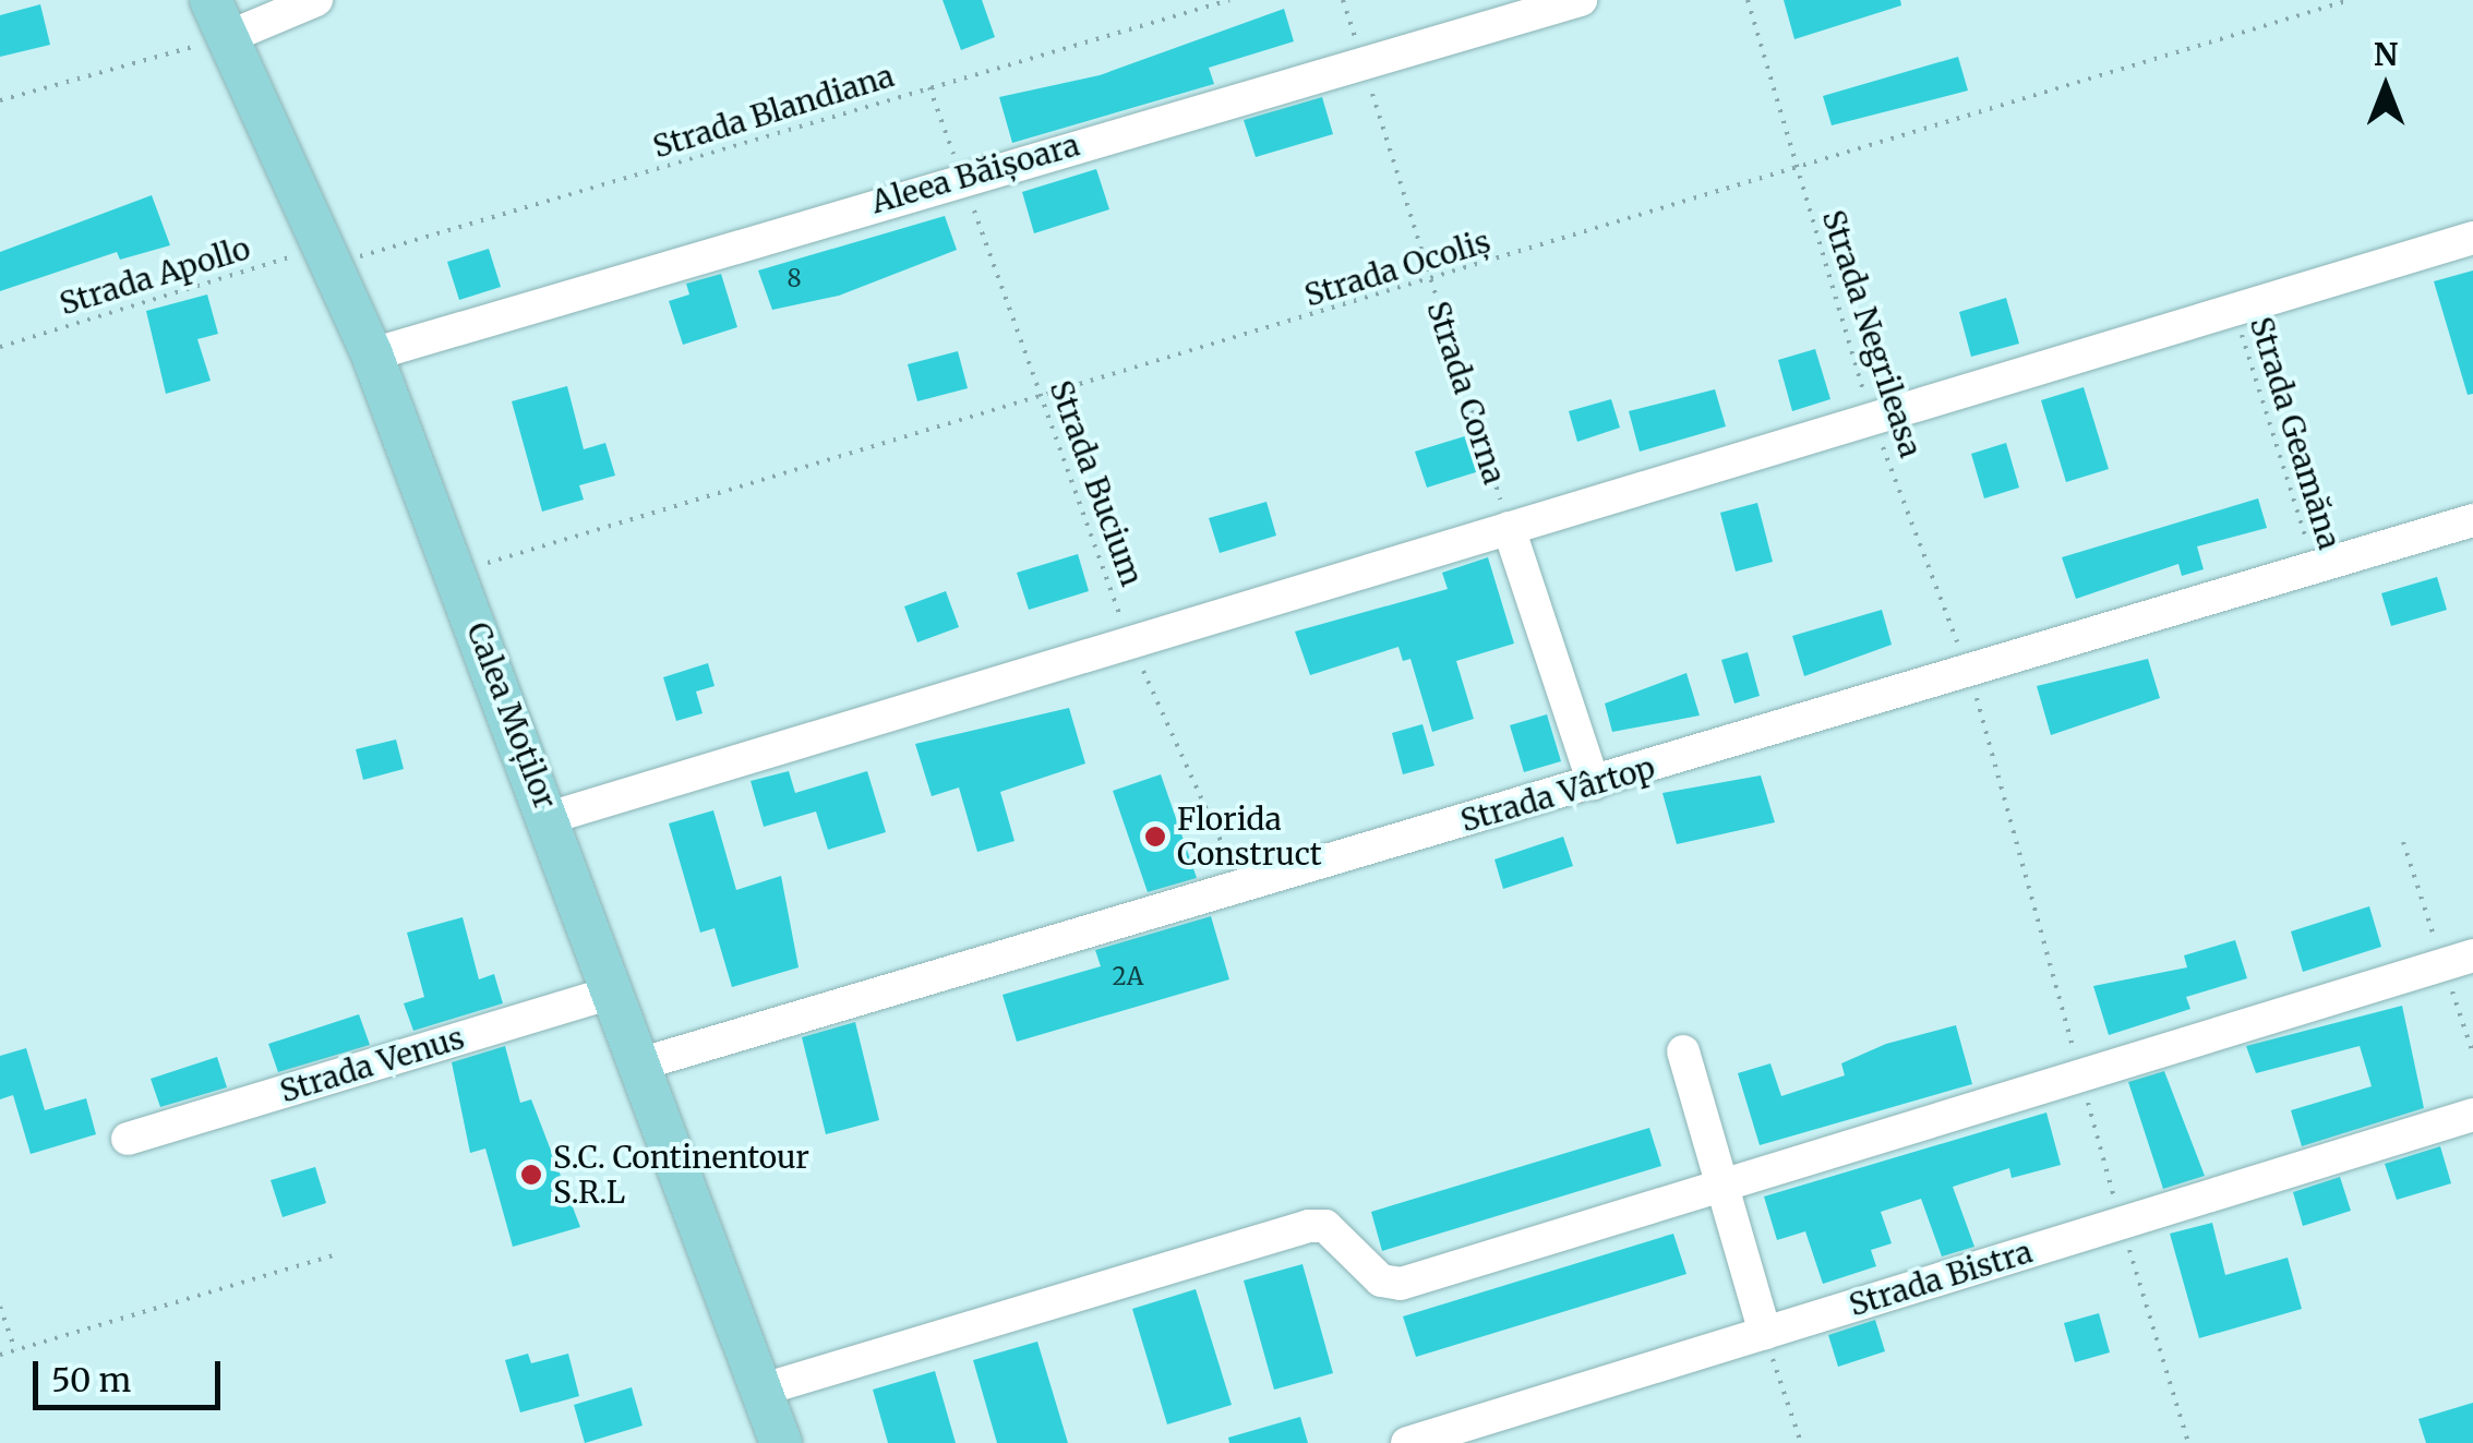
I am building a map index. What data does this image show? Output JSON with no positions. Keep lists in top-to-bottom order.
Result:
{
  "streets": {
    "main road": ["Calea Moților"],
    "street": [
      "Aleea Băișoara",
      "Strada Vârtop",
      "Strada Venus",
      "Strada Bistra"
    ],
    "path": [
      "Strada Blandiana",
      "Strada Ocoliș",
      "Strada Apollo",
      "Strada Negrileasa",
      "Strada Corna",
      "Strada Geamăna",
      "Strada Bucium"
    ]
  },
  "crossings": [
    ["Strada Blandiana", "Strada Apollo"],
    ["Strada Blandiana", "Strada Bucium"],
    ["Strada Blandiana", "Calea Moților"],
    ["Aleea Băișoara", "Strada Corna"],
    ["Aleea Băișoara", "Strada Bucium"],
    ["Aleea Băișoara", "Calea Moților"],
    ["Strada Ocoliș", "Strada Negrileasa"],
    ["Strada Ocoliș", "Strada Corna"],
    ["Strada Ocoliș", "Strada Bucium"],
    ["Strada Ocoliș", "Calea Moților"],
    ["Strada Apollo", "Calea Moților"],
    ["Strada Negrileasa", "Strada Vârtop"],
    ["Strada Geamăna", "Strada Vârtop"],
    ["Strada Bucium", "Strada Vârtop"],
    ["Calea Moților", "Strada Vârtop"],
    ["Calea Moților", "Strada Venus"]
  ],
  "places": ["Florida Construct", "S.C. Continentour S.R.L"],
  "house_numbers": ["8", "2A"],
  "scale_bar": "50 m",
  "north": "top"
}
